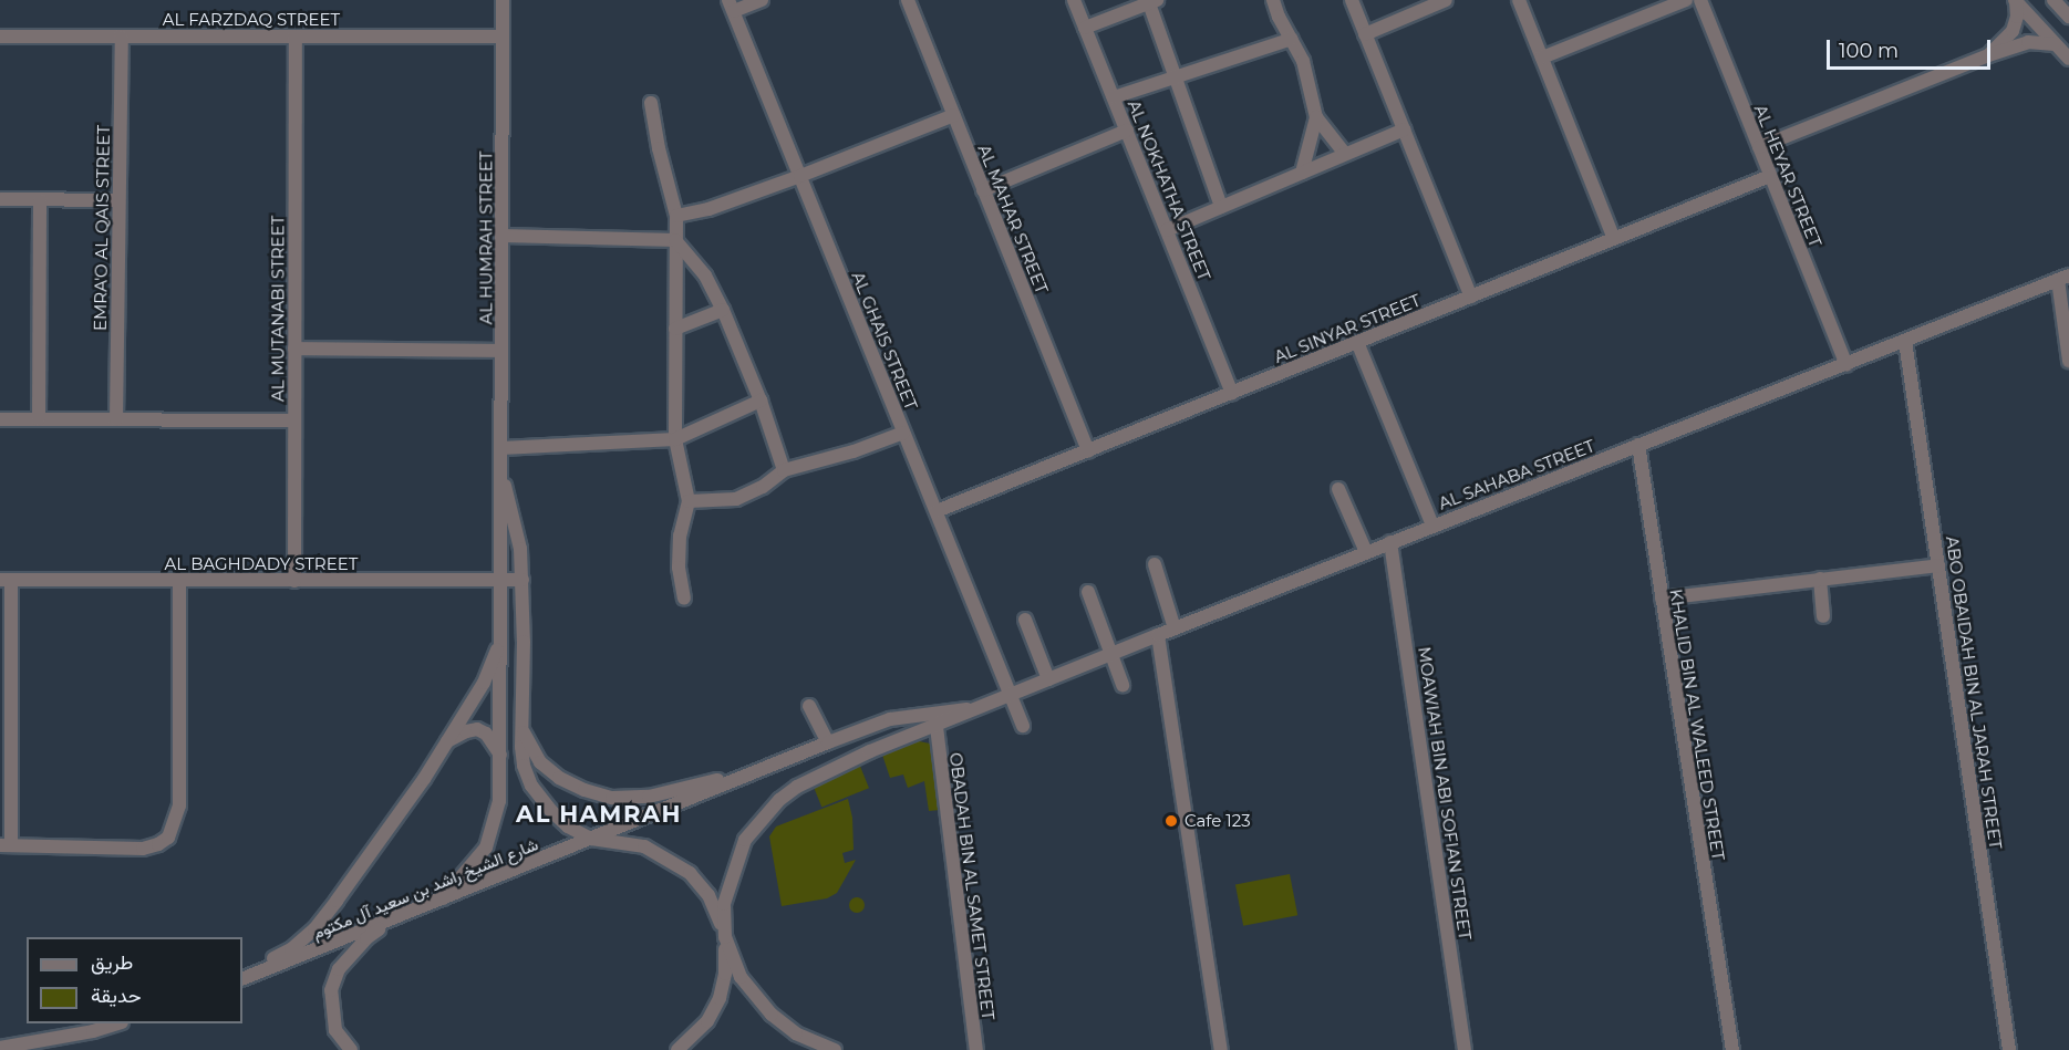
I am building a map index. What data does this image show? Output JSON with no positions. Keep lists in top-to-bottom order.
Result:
{
  "streets": {
    "street": [
      "AL FARZDAQ STREET",
      "AL HEYAR STREET",
      "AL NOKHATHA STREET",
      "AL MAHAR STREET",
      "EMRA'O AL QAIS STREET",
      "AL HUMRAH STREET",
      "AL MUTANABI STREET",
      "AL SINYAR STREET",
      "AL GHAIS STREET",
      "AL SAHABA STREET",
      "AL BAGHDADY STREET",
      "ABO OBAIDAH BIN AL JARAH STREET",
      "KHALID BIN AL WALEED STREET",
      "MOAWIAH BIN ABI SOFIAN STREET",
      "OBADAH BIN AL SAMET STREET",
      "شارع الشيخ راشد بن سعيد آل مكتوم"
    ]
  },
  "crossings": [
    ["AL FARZDAQ STREET", "EMRA'O AL QAIS STREET"],
    ["AL FARZDAQ STREET", "AL HUMRAH STREET"],
    ["AL FARZDAQ STREET", "AL MUTANABI STREET"],
    ["AL HEYAR STREET", "AL SINYAR STREET"],
    ["AL HEYAR STREET", "AL SAHABA STREET"],
    ["AL NOKHATHA STREET", "AL SINYAR STREET"],
    ["AL MAHAR STREET", "AL SINYAR STREET"],
    ["AL HUMRAH STREET", "AL BAGHDADY STREET"],
    ["AL HUMRAH STREET", "شارع الشيخ راشد بن سعيد آل مكتوم"],
    ["AL MUTANABI STREET", "AL BAGHDADY STREET"],
    ["AL SINYAR STREET", "AL GHAIS STREET"],
    ["AL GHAIS STREET", "AL SAHABA STREET"],
    ["AL SAHABA STREET", "ABO OBAIDAH BIN AL JARAH STREET"],
    ["AL SAHABA STREET", "KHALID BIN AL WALEED STREET"],
    ["AL SAHABA STREET", "MOAWIAH BIN ABI SOFIAN STREET"],
    ["AL SAHABA STREET", "شارع الشيخ راشد بن سعيد آل مكتوم"]
  ],
  "districts": ["AL HAMRAH"],
  "places": ["Cafe 123"],
  "legend": ["طريق", "حديقة"],
  "scale_bar": "100 m"
}
